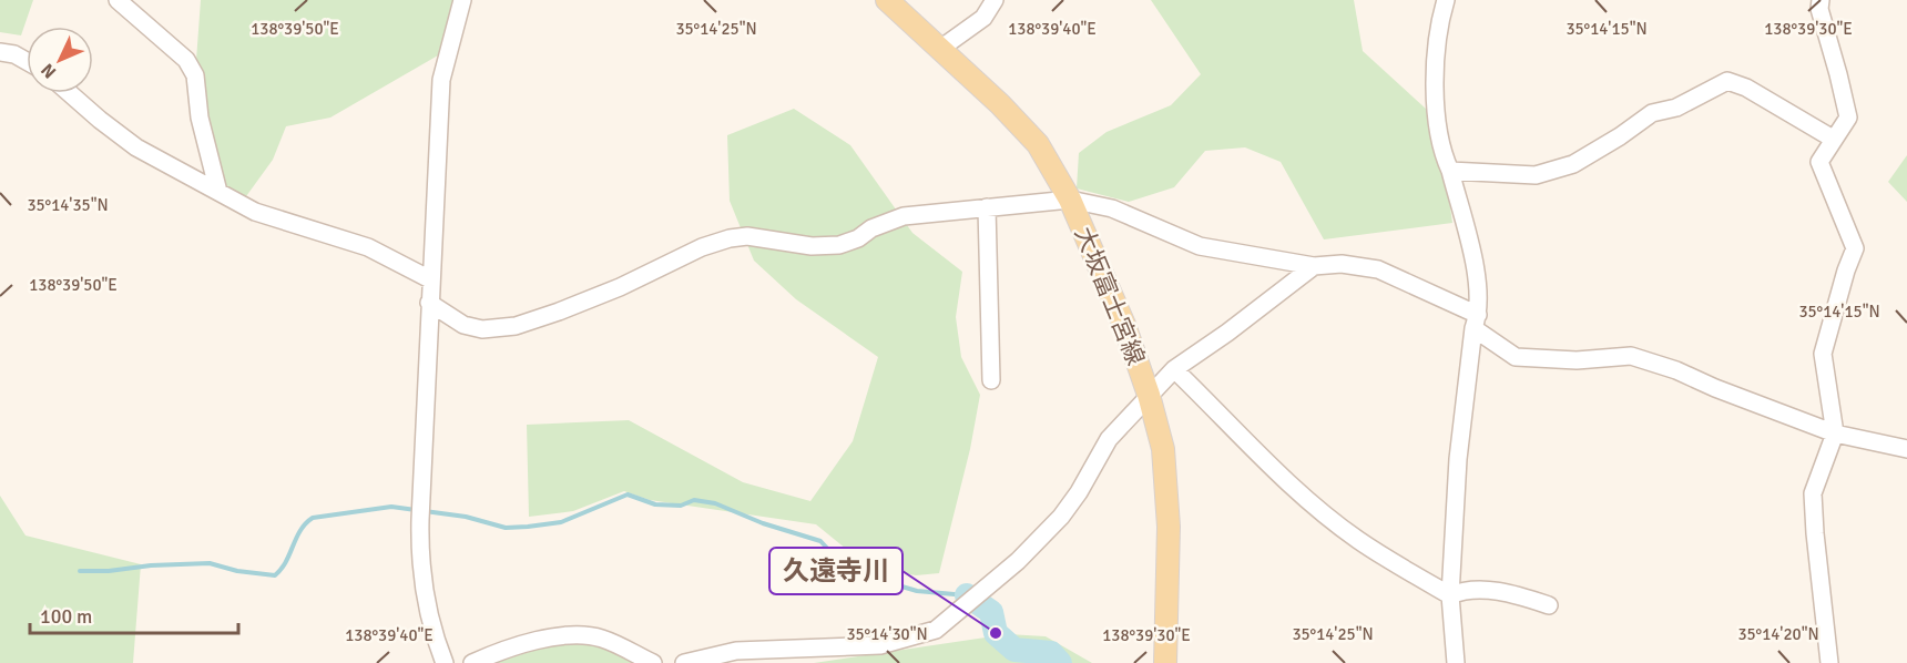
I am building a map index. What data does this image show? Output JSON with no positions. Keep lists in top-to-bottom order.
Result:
{
  "streets": {
    "main road": ["大坂富士宮線"]
  },
  "places": ["久遠寺川"],
  "scale_bar": "100 m",
  "north": "bottom left",
  "coordinates": [
    "138°39'50\"E",
    "138°39'40\"E",
    "138°39'30\"E",
    "35°14'25\"N",
    "35°14'15\"N",
    "35°14'35\"N",
    "35°14'30\"N",
    "35°14'20\"N"
  ]
}
